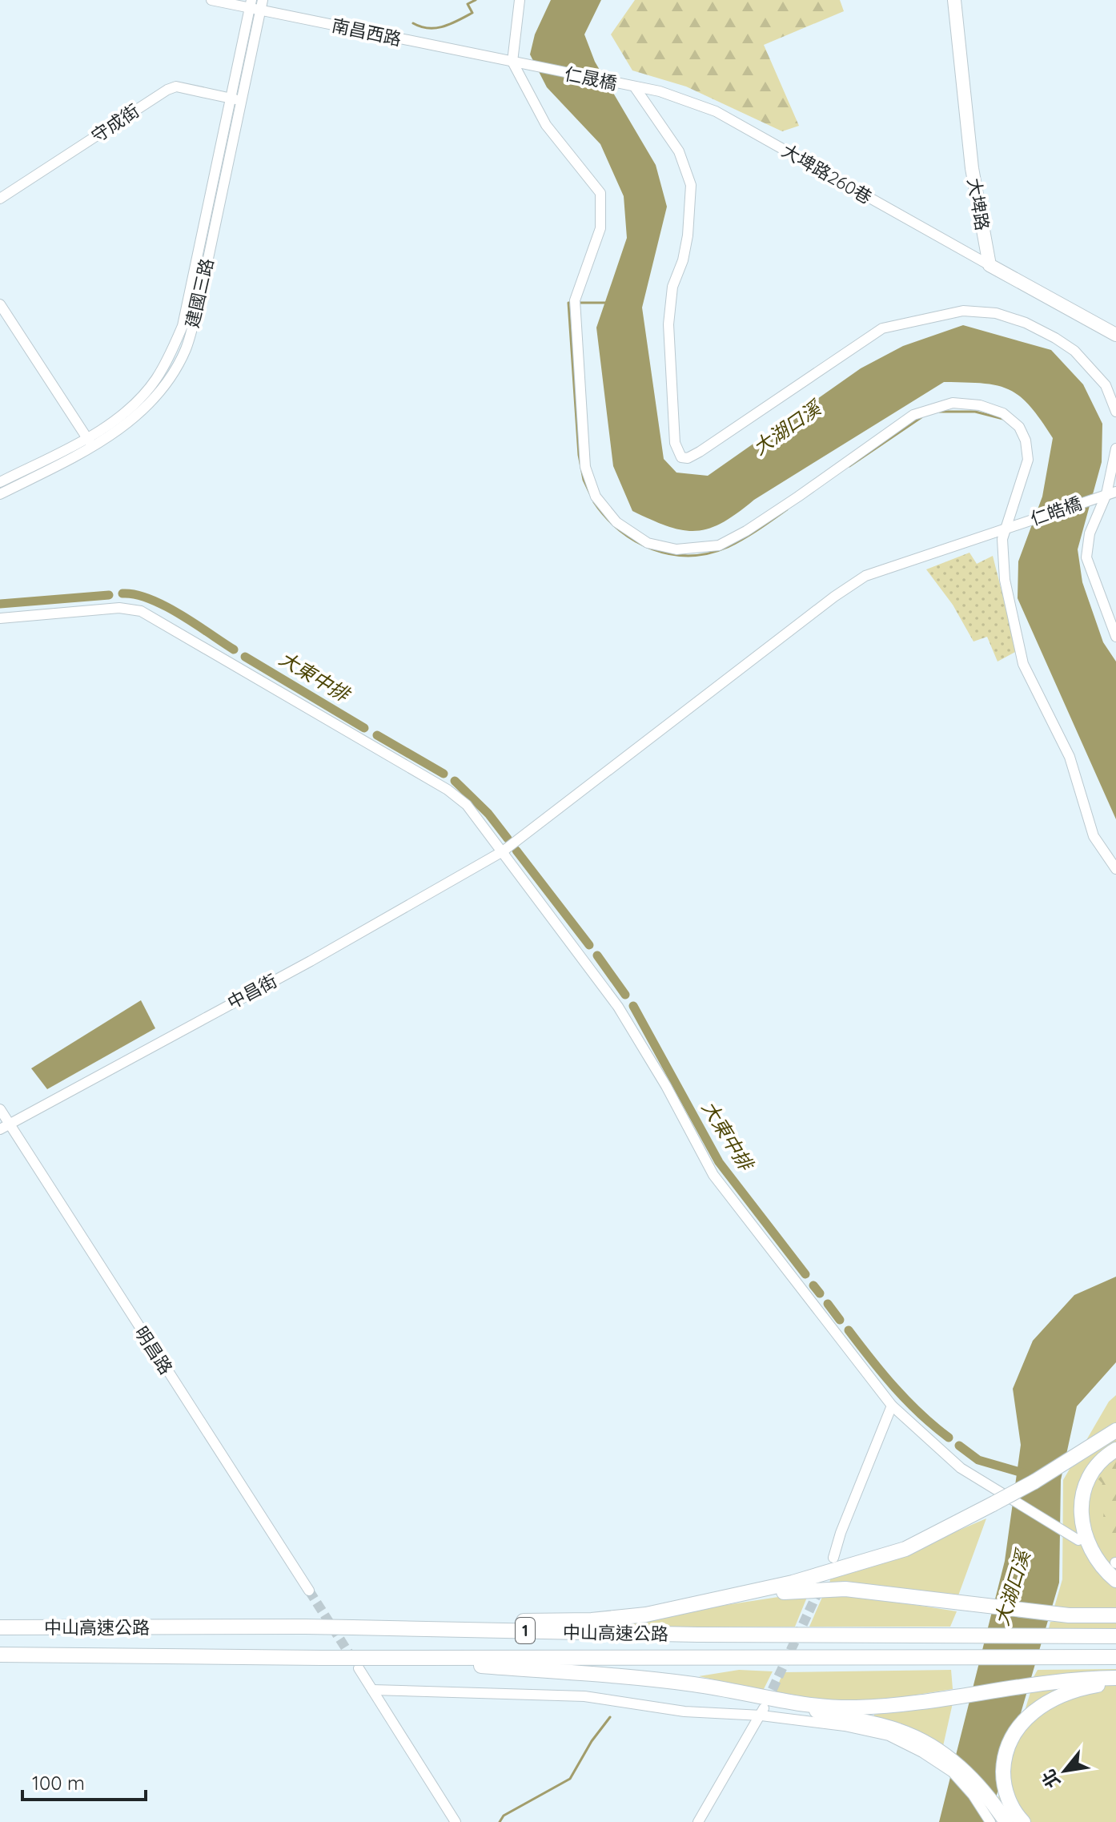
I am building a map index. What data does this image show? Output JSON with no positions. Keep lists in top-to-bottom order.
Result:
{
  "streets": {
    "highway": ["中山高速公路", "1"],
    "main road": ["大埤路"],
    "street": [
      "南昌西路",
      "仁晟橋",
      "守成街",
      "大埤路260巷",
      "建國三路",
      "仁皓橋",
      "中昌街",
      "明昌路"
    ]
  },
  "crossings": [
    ["南昌西路", "仁晟橋"],
    ["南昌西路", "建國三路"],
    ["仁晟橋", "大埤路260巷"],
    ["守成街", "建國三路"],
    ["大埤路260巷", "大埤路"],
    ["仁皓橋", "中昌街"],
    ["中昌街", "明昌路"]
  ],
  "water": ["大湖口溪", "大東中排"],
  "scale_bar": "100 m",
  "north": "bottom left"
}
